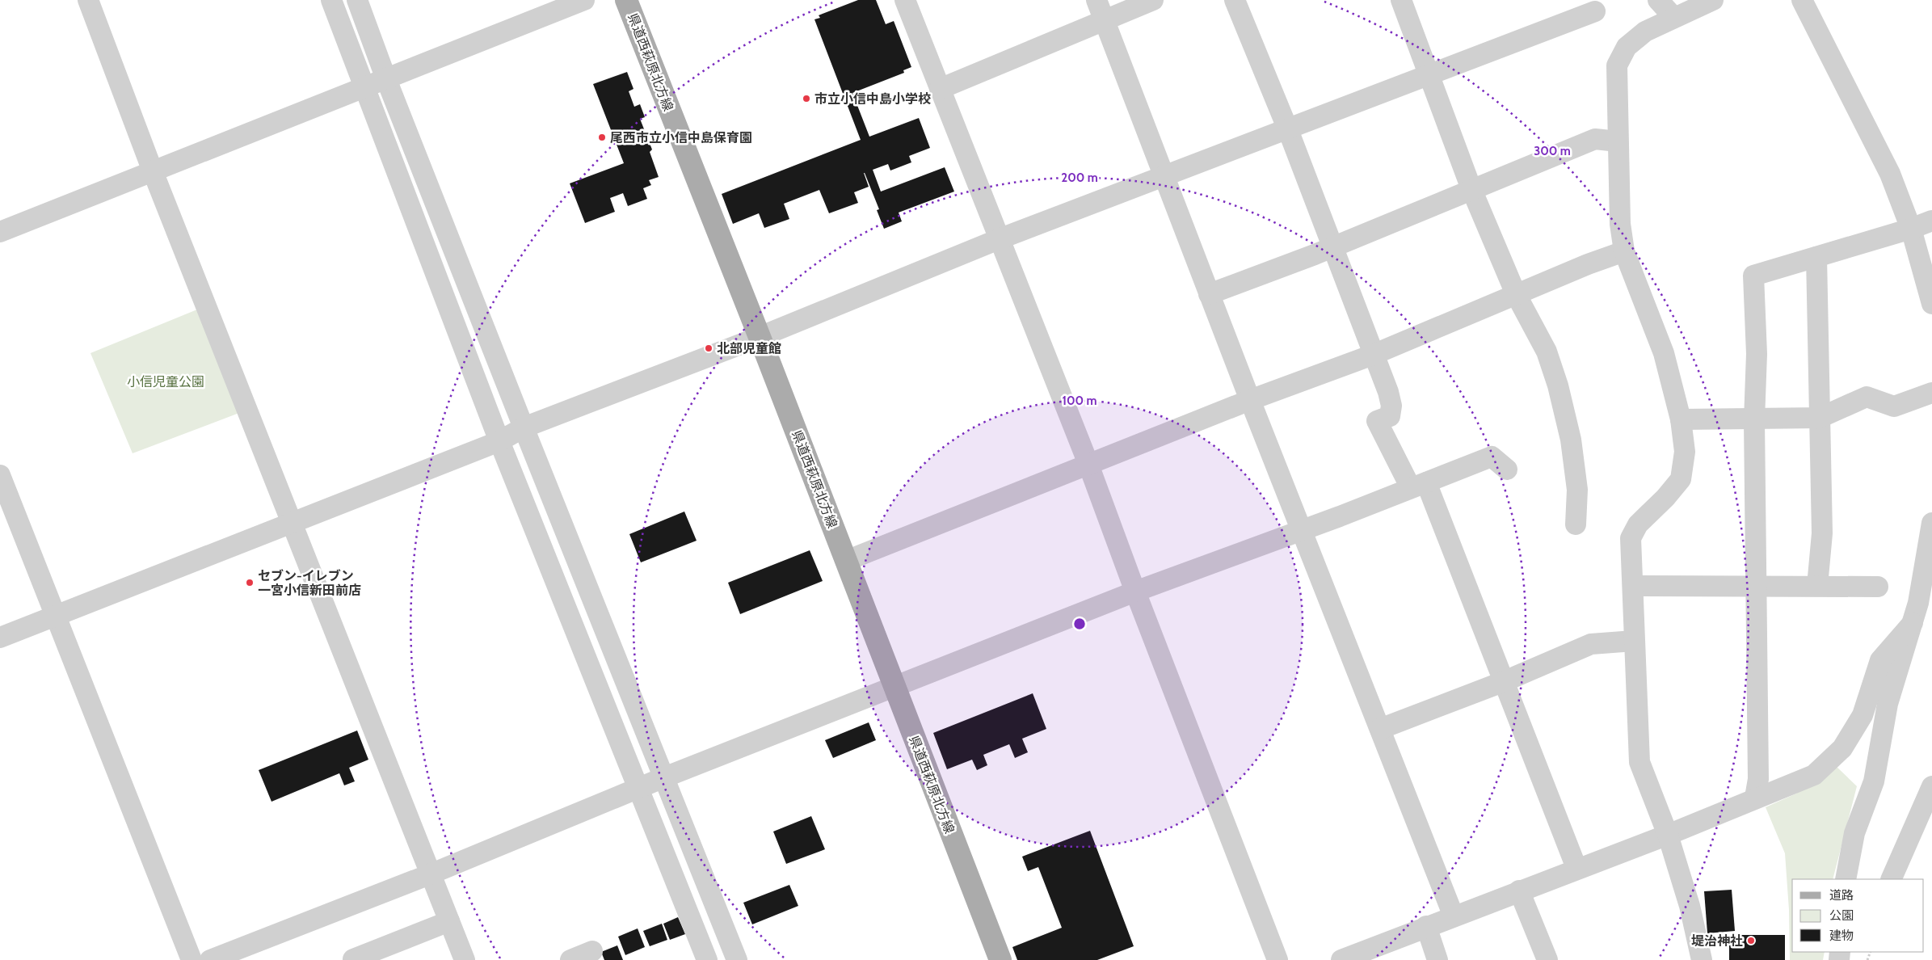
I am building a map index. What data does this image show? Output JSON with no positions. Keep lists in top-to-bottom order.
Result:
{
  "streets": {
    "main road": ["県道西萩原北方線"]
  },
  "parks": ["小信児童公園"],
  "places": [
    "市立小信中島小学校",
    "尾西市立小信中島保育園",
    "北部児童館",
    "セブン-イレブン 一宮小信新田前店",
    "堤治神社"
  ],
  "legend": ["道路", "公園", "建物"],
  "rings": ["300 m", "200 m", "100 m"]
}
